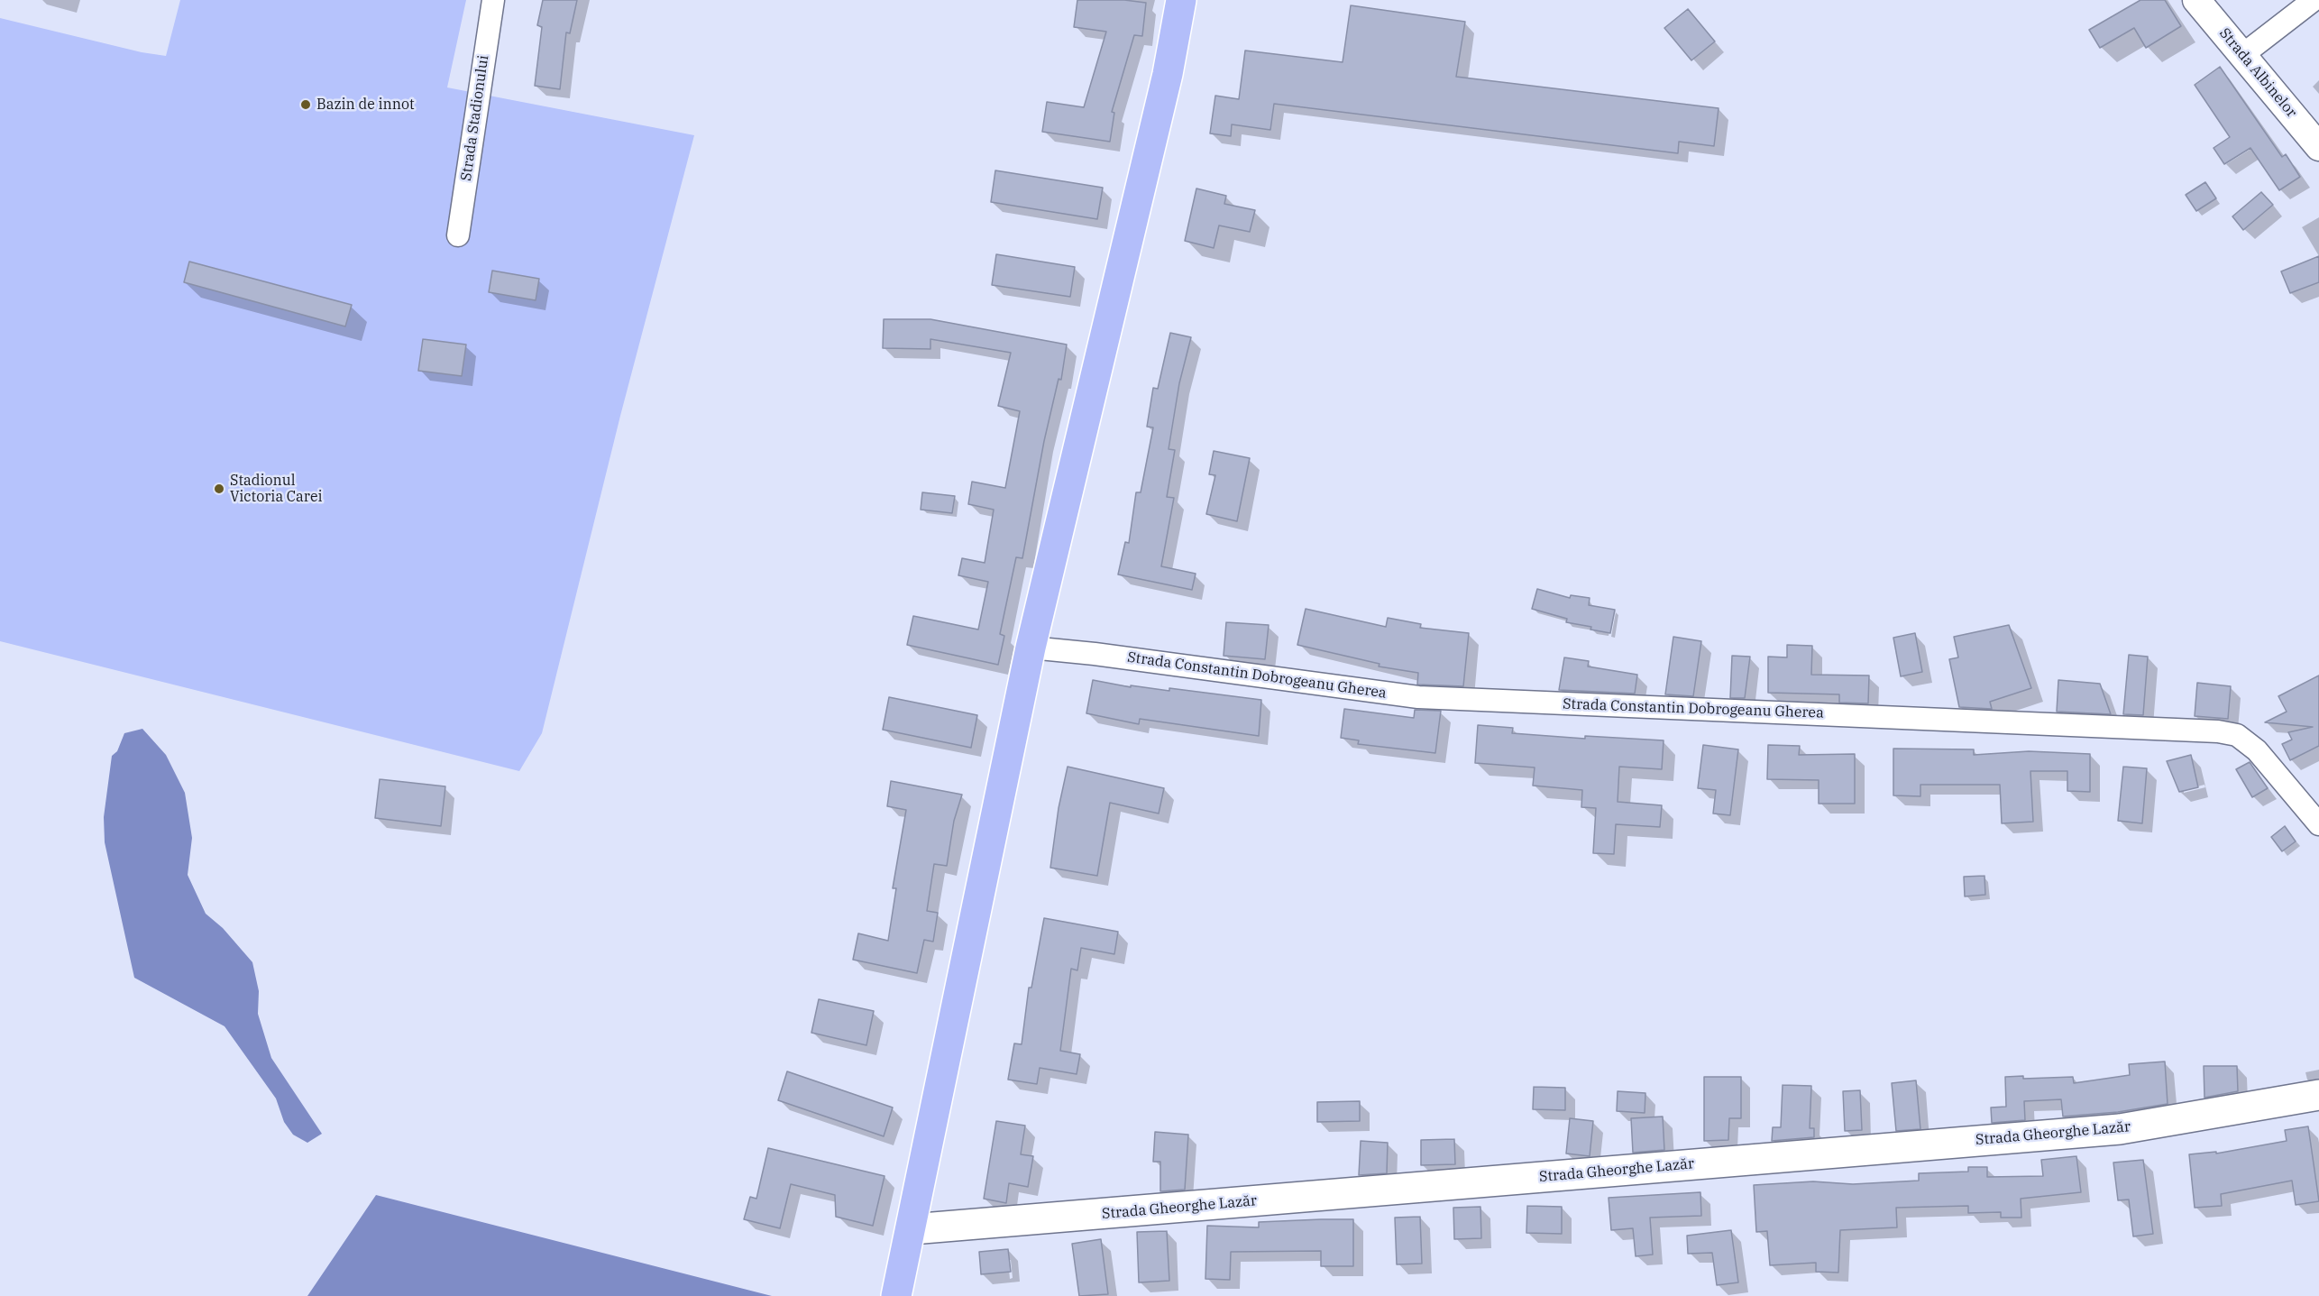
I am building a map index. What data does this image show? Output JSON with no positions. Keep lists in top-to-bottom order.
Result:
{
  "streets": {
    "main road": ["Strada Gheorghe Lazăr"],
    "street": ["Strada Albinelor", "Strada Stadionului", "Strada Constantin Dobrogeanu Gherea"]
  },
  "places": ["Bazin de innot", "Stadionul Victoria Carei"]
}
